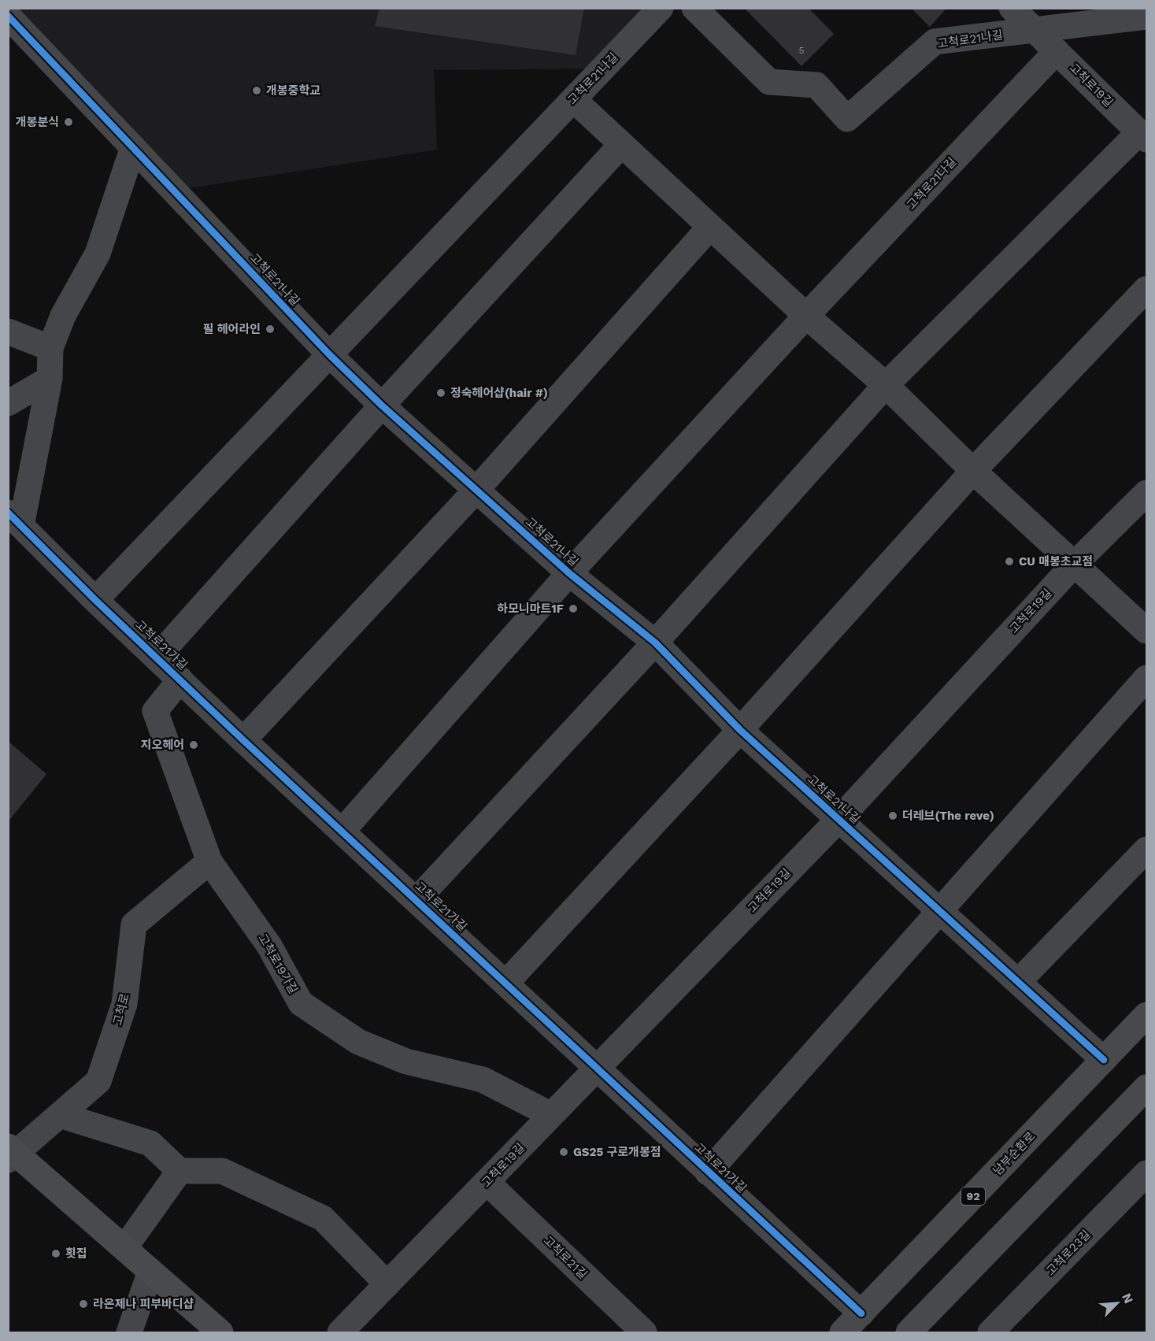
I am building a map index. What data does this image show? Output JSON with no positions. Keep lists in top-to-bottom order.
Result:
{
  "streets": {
    "main road": ["고척로", "남부순환로", "92"],
    "street": [
      "고척로21나길",
      "고척로19길",
      "고척로21다길",
      "고척로21가길",
      "고척로19가길",
      "고척로23길",
      "고척로21길"
    ]
  },
  "crossings": [
    ["고척로21나길", "고척로19길"],
    ["고척로21나길", "고척로21다길"],
    ["고척로21나길", "고척로21가길"],
    ["고척로21나길", "남부순환로"],
    ["고척로19길", "고척로21다길"],
    ["고척로19길", "고척로21가길"],
    ["고척로19길", "고척로19가길"],
    ["고척로19길", "고척로21길"],
    ["고척로21가길", "고척로19가길"],
    ["고척로21가길", "남부순환로"],
    ["고척로19가길", "고척로"]
  ],
  "places": [
    "개봉중학교",
    "개봉분식",
    "필 헤어라인",
    "정숙헤어샵(hair #)",
    "CU 매봉초교점",
    "하모니마트1F",
    "지오헤어",
    "더레브(The reve)",
    "GS25 구로개봉점",
    "횟집",
    "라온제나 피부바디샵"
  ],
  "house_numbers": ["5"],
  "north": "top right"
}
